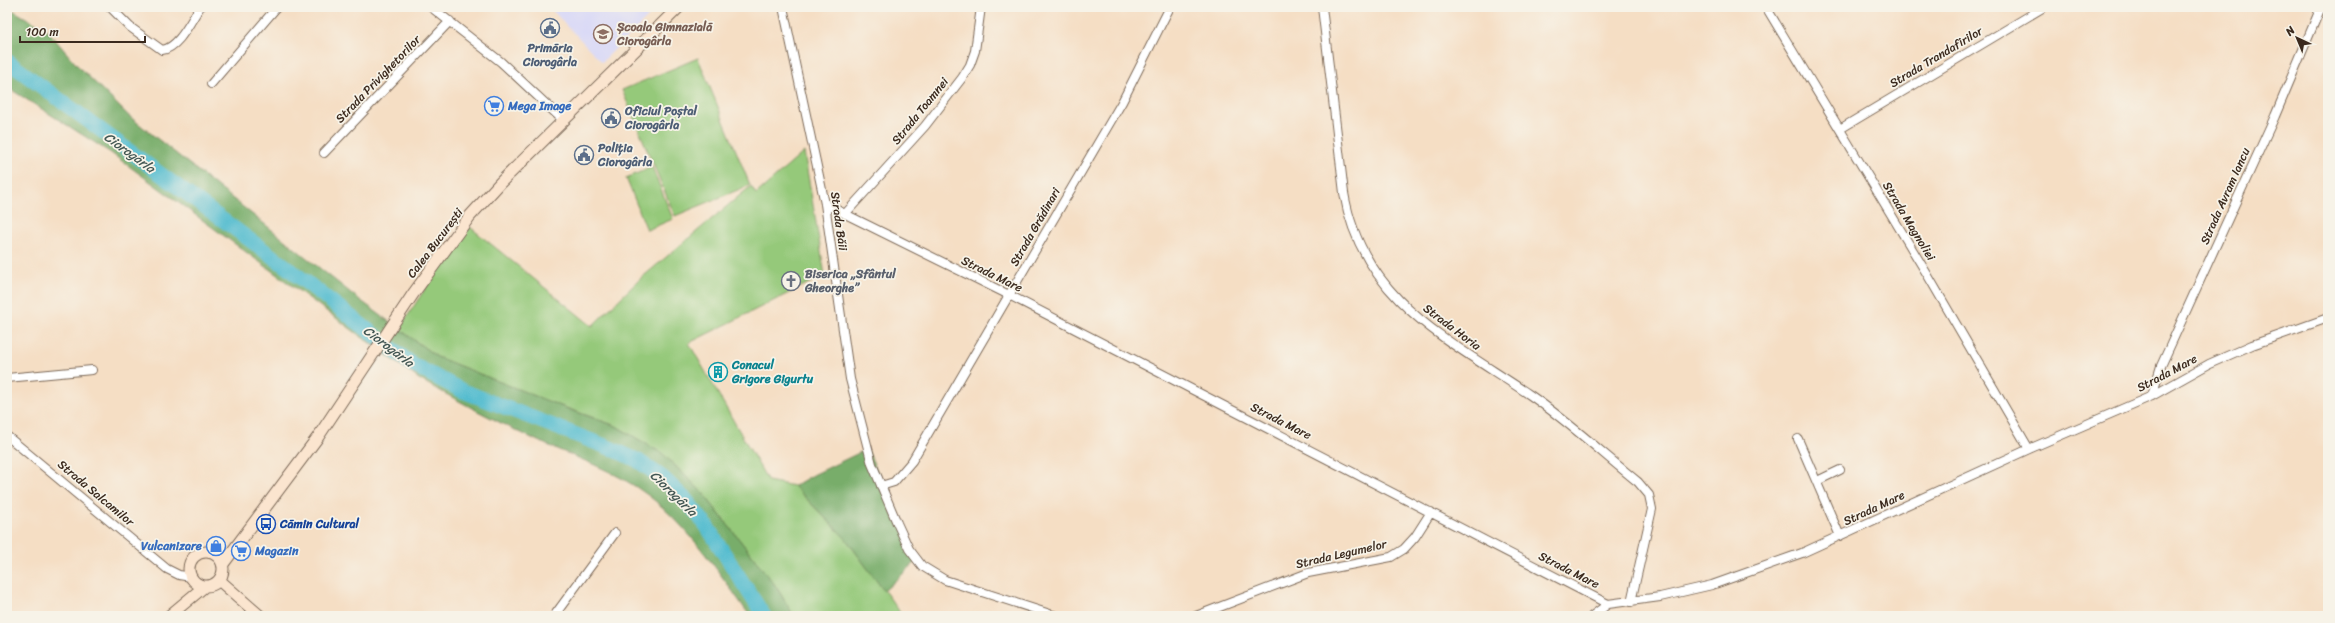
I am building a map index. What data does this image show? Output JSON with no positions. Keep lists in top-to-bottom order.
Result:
{
  "streets": {
    "main road": ["Calea București"],
    "street": [
      "Strada Trandafirilor",
      "Strada Privighetorilor",
      "Strada Toamnei",
      "Strada Avram Iancu",
      "Strada Băii",
      "Strada Magnoliei",
      "Strada Grădinari",
      "Strada Mare",
      "Strada Horia",
      "Strada Salcamilor",
      "Strada Legumelor"
    ]
  },
  "crossings": [
    ["Strada Trandafirilor", "Strada Magnoliei"],
    ["Strada Toamnei", "Strada Mare"],
    ["Strada Avram Iancu", "Strada Mare"],
    ["Strada Băii", "Strada Grădinari"],
    ["Strada Băii", "Strada Mare"],
    ["Strada Magnoliei", "Strada Mare"],
    ["Strada Grădinari", "Strada Mare"],
    ["Calea București", "Strada Salcamilor"],
    ["Strada Mare", "Strada Horia"],
    ["Strada Mare", "Strada Legumelor"]
  ],
  "water": ["Ciorogârla"],
  "places": {
    "public building": ["Primăria Ciorogârla", "Oficiul Poștal Ciorogârla", "Poliția Ciorogârla"],
    "school or university": ["Școala Gimnazială Ciorogârla"],
    "supermarket": ["Mega Image", "Magazin"],
    "church": ["Biserica „Sfântul Gheorghe”"],
    "building": ["Conacul Grigore Gigurtu"],
    "bus stop": ["Cămin Cultural"],
    "shop": ["Vulcanizare"]
  },
  "scale_bar": "100 m",
  "north": "top left"
}
